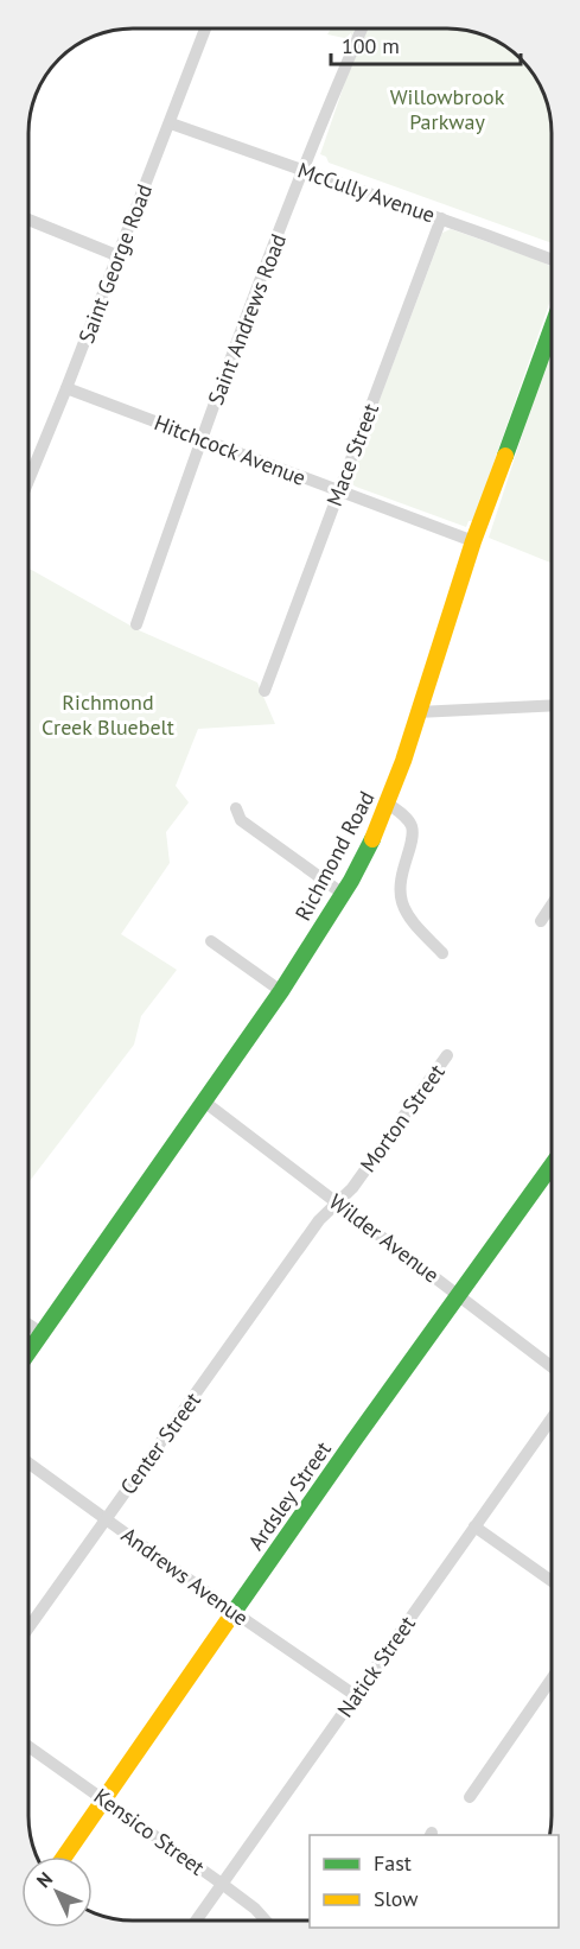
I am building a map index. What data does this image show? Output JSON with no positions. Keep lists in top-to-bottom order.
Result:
{
  "streets": {
    "street": [
      "McCully Avenue",
      "Saint George Road",
      "Saint Andrews Road",
      "Hitchcock Avenue",
      "Mace Street",
      "Richmond Road",
      "Morton Street",
      "Wilder Avenue",
      "Center Street",
      "Ardsley Street",
      "Andrews Avenue",
      "Natick Street",
      "Kensico Street"
    ]
  },
  "crossings": [
    ["McCully Avenue", "Saint George Road"],
    ["McCully Avenue", "Saint Andrews Road"],
    ["McCully Avenue", "Mace Street"],
    ["Saint George Road", "Hitchcock Avenue"],
    ["Saint Andrews Road", "Hitchcock Avenue"],
    ["Hitchcock Avenue", "Mace Street"],
    ["Hitchcock Avenue", "Richmond Road"],
    ["Richmond Road", "Wilder Avenue"],
    ["Morton Street", "Wilder Avenue"],
    ["Morton Street", "Center Street"],
    ["Wilder Avenue", "Ardsley Street"],
    ["Center Street", "Andrews Avenue"],
    ["Ardsley Street", "Andrews Avenue"],
    ["Ardsley Street", "Kensico Street"],
    ["Andrews Avenue", "Natick Street"],
    ["Natick Street", "Kensico Street"]
  ],
  "parks": ["Willowbrook Parkway", "Richmond Creek Bluebelt"],
  "legend": ["Fast", "Slow"],
  "scale_bar": "100 m",
  "north": "top left"
}
